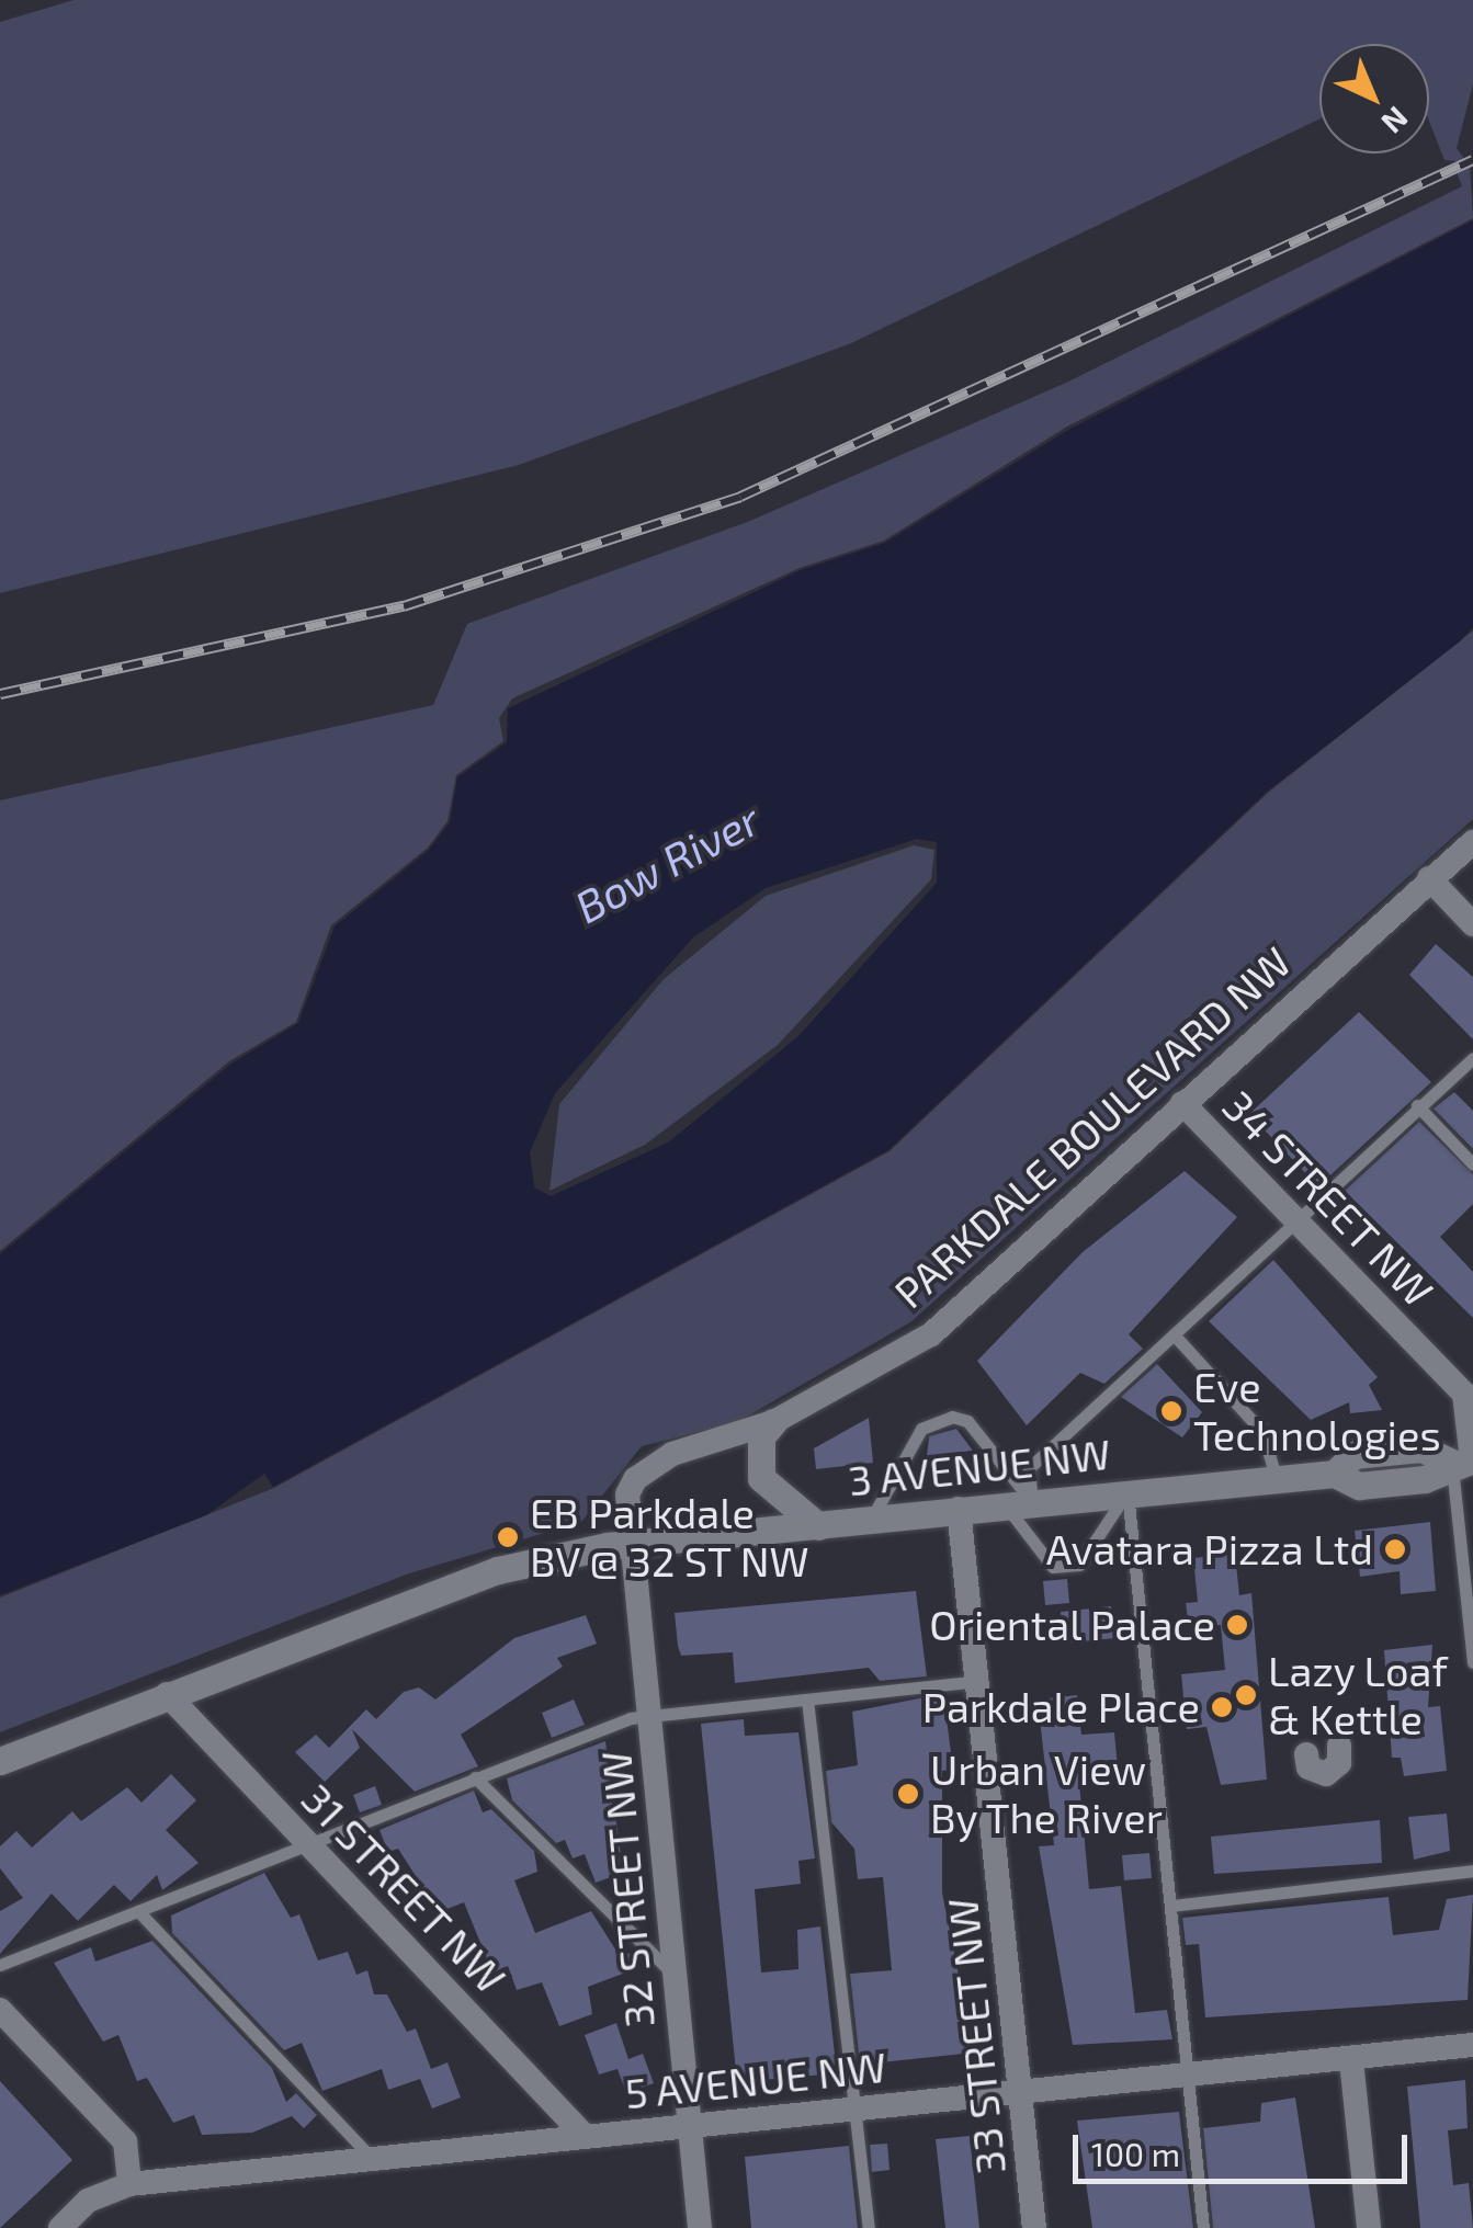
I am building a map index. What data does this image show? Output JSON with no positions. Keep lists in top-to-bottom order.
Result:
{
  "streets": {
    "main road": ["3 AVENUE NW"],
    "street": [
      "PARKDALE BOULEVARD NW",
      "34 STREET NW",
      "31 STREET NW",
      "32 STREET NW",
      "33 STREET NW",
      "5 AVENUE NW"
    ]
  },
  "crossings": [
    ["PARKDALE BOULEVARD NW", "34 STREET NW"],
    ["PARKDALE BOULEVARD NW", "3 AVENUE NW"],
    ["PARKDALE BOULEVARD NW", "32 STREET NW"],
    ["34 STREET NW", "3 AVENUE NW"],
    ["3 AVENUE NW", "32 STREET NW"],
    ["3 AVENUE NW", "33 STREET NW"],
    ["31 STREET NW", "5 AVENUE NW"],
    ["32 STREET NW", "5 AVENUE NW"],
    ["33 STREET NW", "5 AVENUE NW"]
  ],
  "water": ["Bow River"],
  "places": [
    "Eve Technologies",
    "EB Parkdale BV @ 32 ST NW",
    "Avatara Pizza Ltd",
    "Oriental Palace",
    "Lazy Loaf & Kettle",
    "Parkdale Place",
    "Urban View By The River"
  ],
  "scale_bar": "100 m",
  "north": "bottom right"
}
